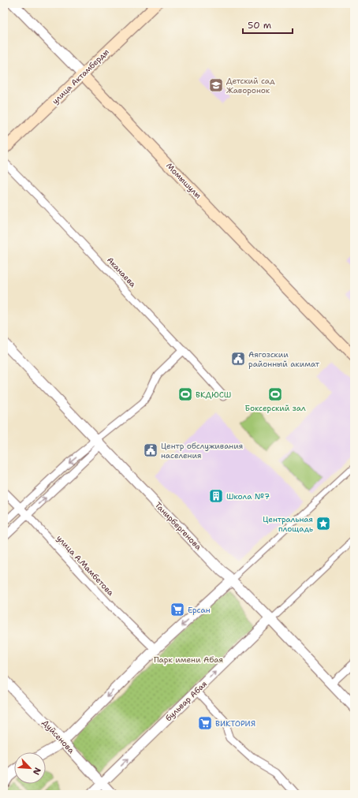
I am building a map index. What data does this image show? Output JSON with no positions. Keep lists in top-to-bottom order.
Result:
{
  "streets": {
    "main road": ["улица Актамберды", "Момышулы"],
    "street": [
      "Аканаева",
      "Танирбергенова",
      "улица А.Мамбетова",
      "бульвар Абая",
      "Дуйсенова"
    ]
  },
  "crossings": [
    ["улица Актамберды", "Момышулы"],
    ["Танирбергенова", "бульвар Абая"],
    ["бульвар Абая", "Дуйсенова"]
  ],
  "parks": ["Парк имени Абая"],
  "places": {
    "school or university": ["Детский сад Жаворонок"],
    "public building": ["Аягозскии районный акимат", "Центр обслуживания населения"],
    "sports": ["ВКДЮСШ", "Боксерский зал"],
    "building": ["Школа №7"],
    "place": ["Центральная площадь"],
    "supermarket": ["Ерсан", "ВИКТОРИЯ"]
  },
  "scale_bar": "50 m",
  "north": "bottom right"
}
